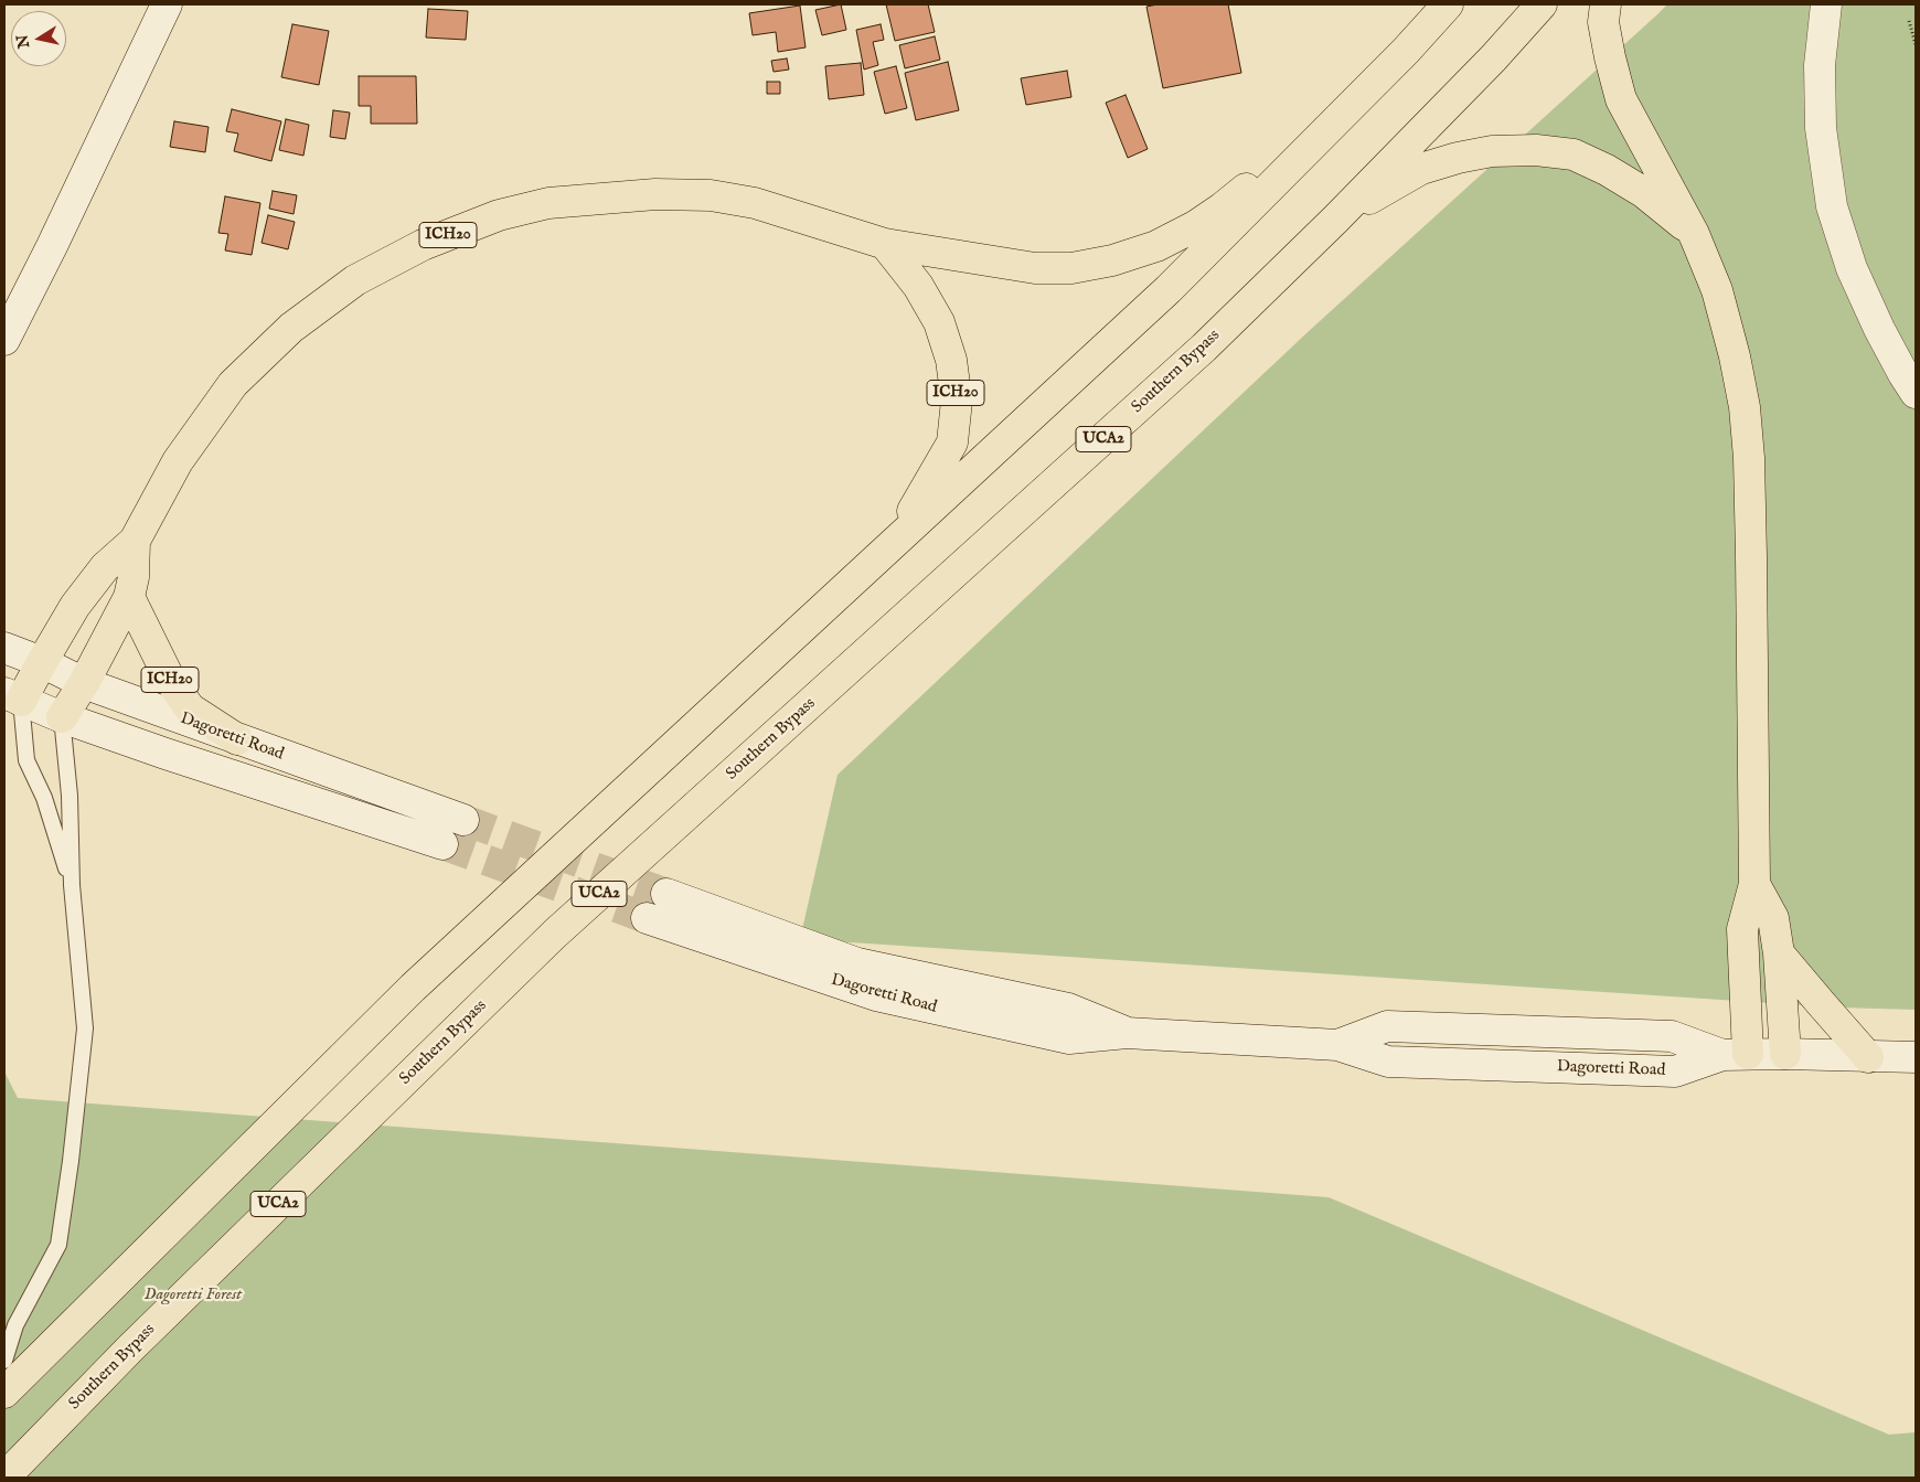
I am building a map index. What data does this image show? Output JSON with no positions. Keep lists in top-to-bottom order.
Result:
{
  "streets": {
    "highway": ["ICH20", "Southern Bypass", "UCA2"],
    "main road": ["Dagoretti Road"]
  },
  "crossings": [
    ["ICH20", "Dagoretti Road"]
  ],
  "parks": ["Dagoretti Forest"],
  "north": "left"
}
